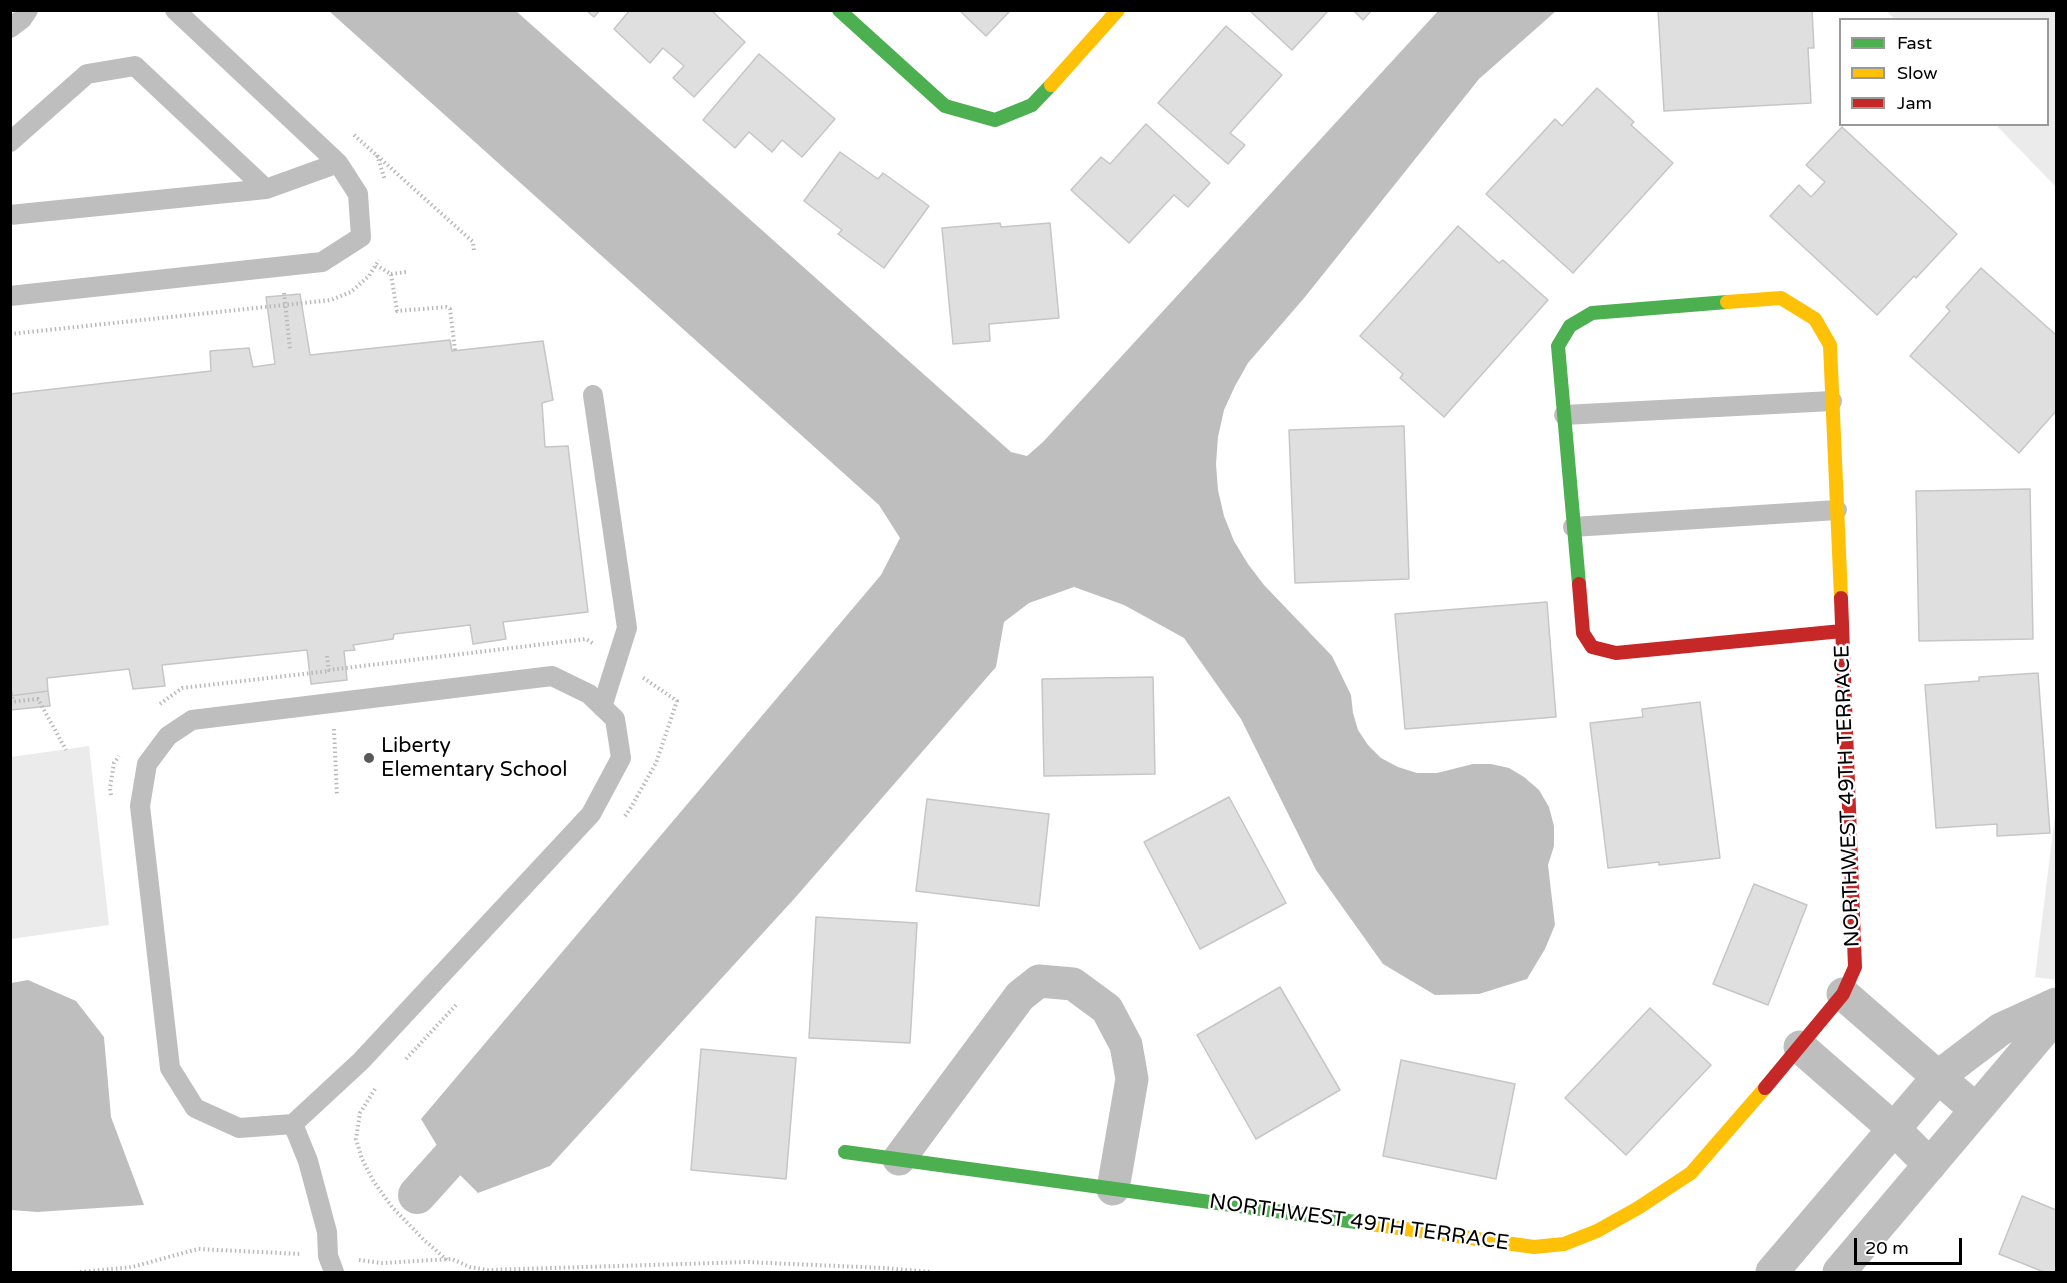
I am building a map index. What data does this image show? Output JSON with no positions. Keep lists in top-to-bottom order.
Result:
{
  "streets": {
    "street": ["NORTHWEST 49TH TERRACE"]
  },
  "places": ["Liberty Elementary School"],
  "legend": ["Fast", "Slow", "Jam"],
  "scale_bar": "20 m"
}
